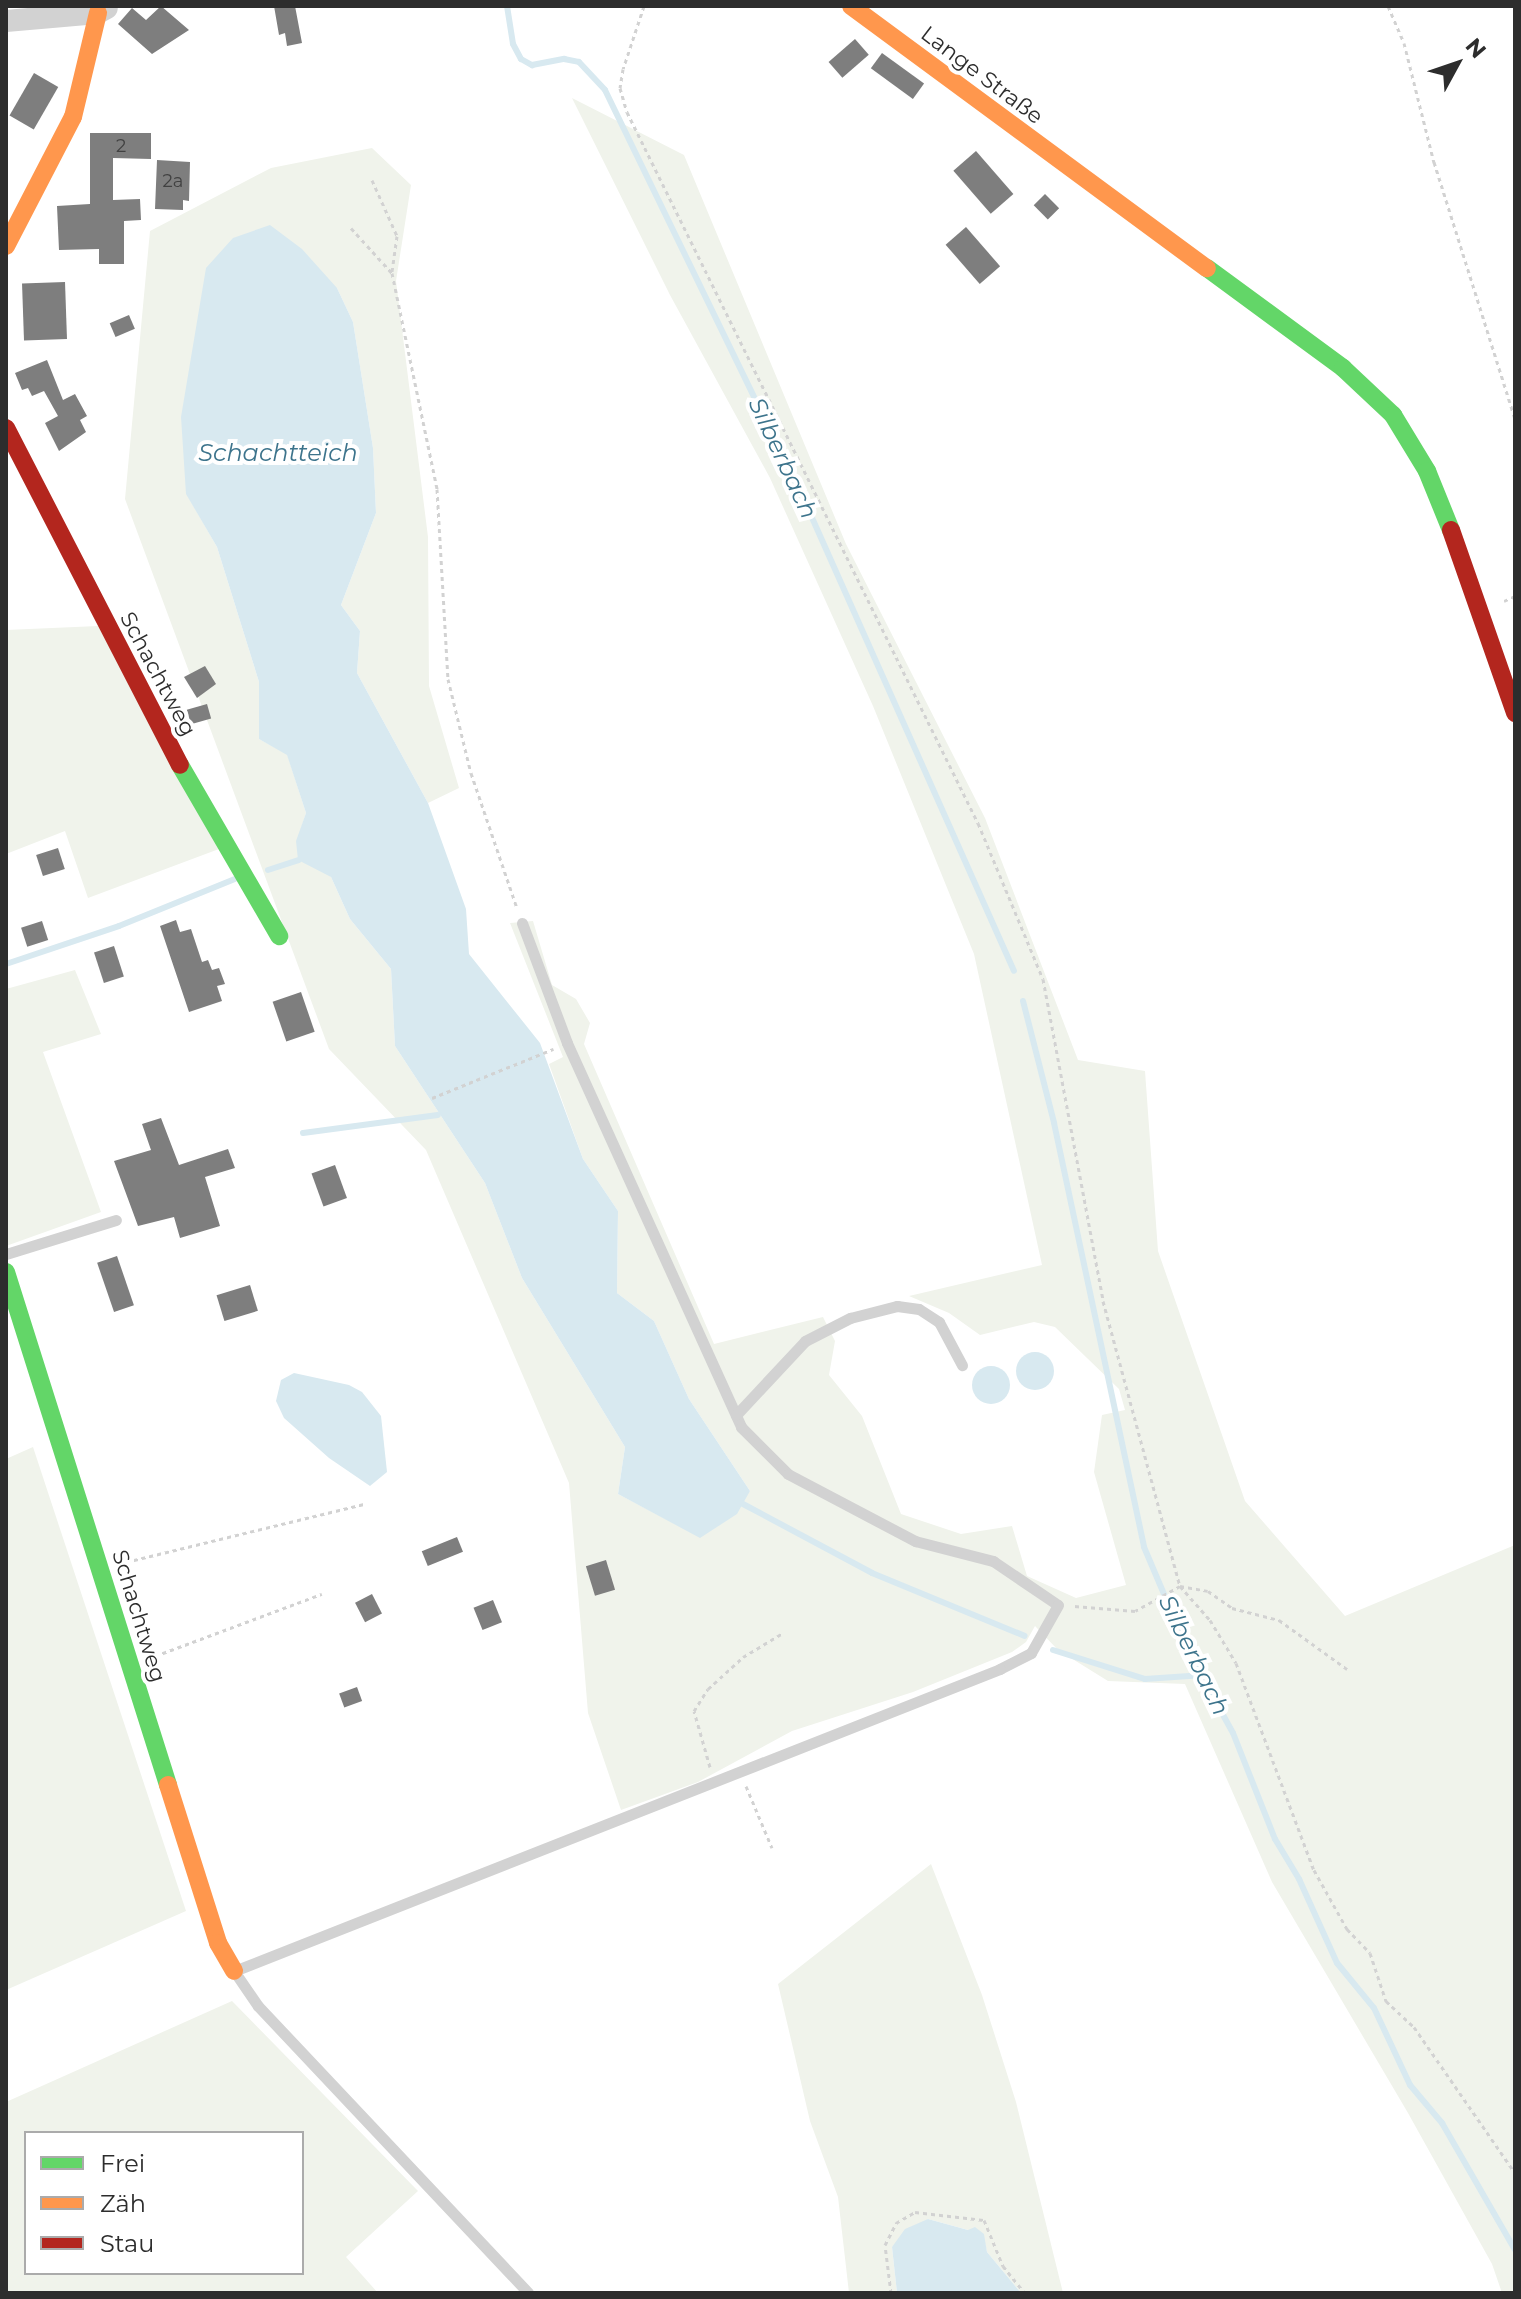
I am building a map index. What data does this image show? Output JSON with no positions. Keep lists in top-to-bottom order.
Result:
{
  "streets": {
    "street": ["Lange Straße", "Schachtweg"]
  },
  "water": ["Schachtteich", "Silberbach"],
  "house_numbers": ["2", "2a"],
  "legend": ["Frei", "Zäh", "Stau"],
  "north": "top right"
}
